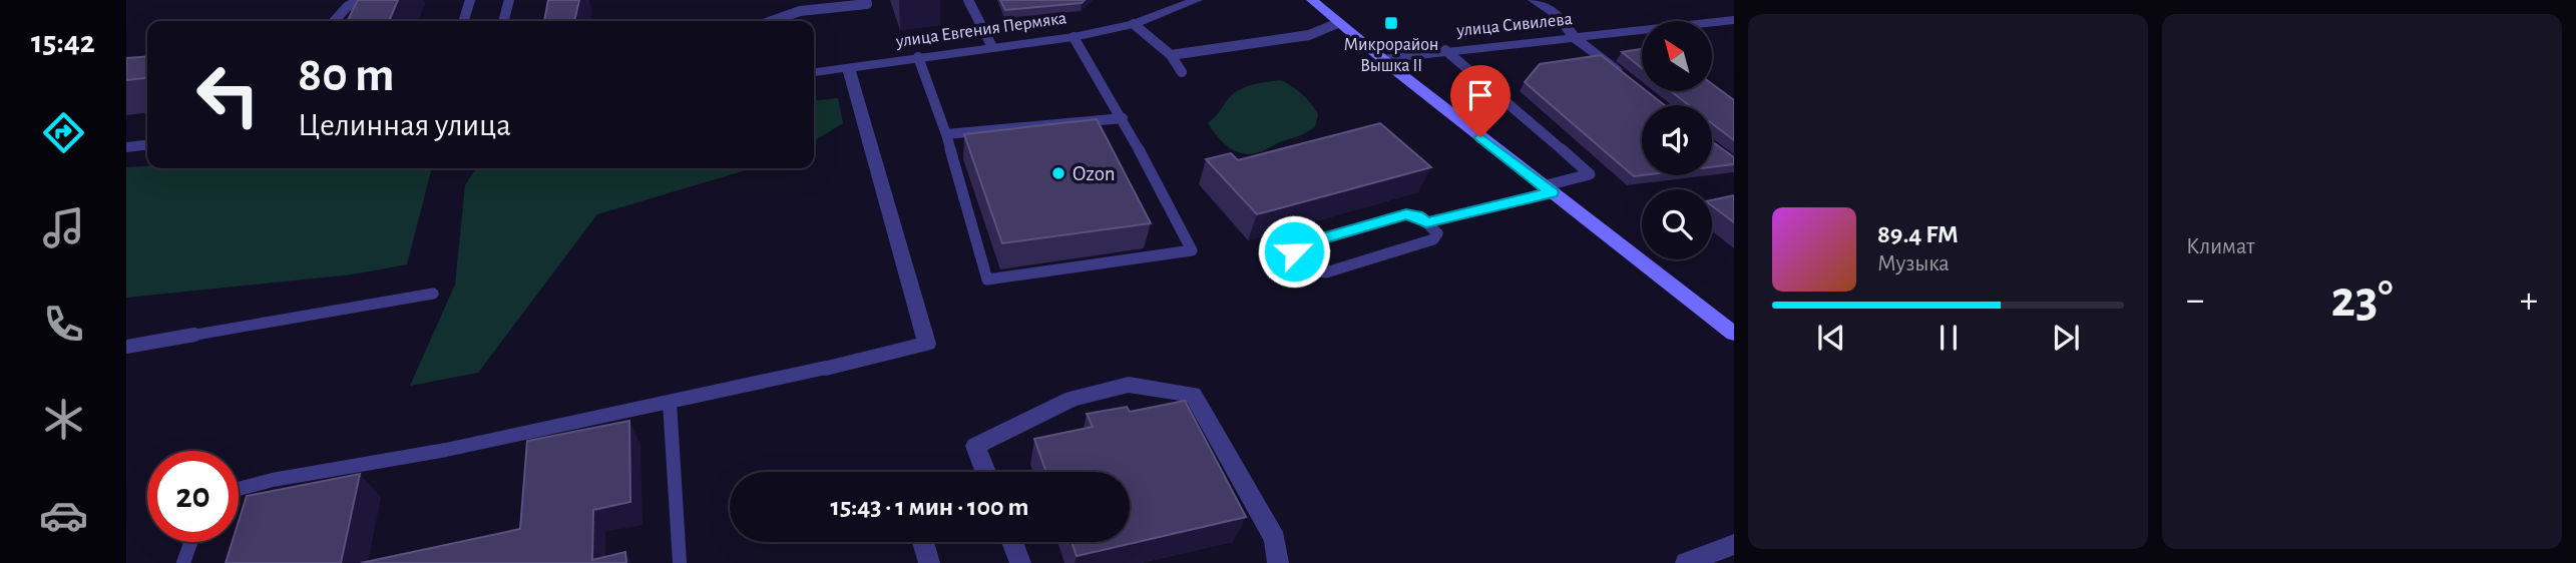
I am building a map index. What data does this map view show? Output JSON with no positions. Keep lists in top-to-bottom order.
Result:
{
  "streets": {
    "street": ["улица Сивилева", "улица Евгения Пермяка"]
  },
  "places": {
    "transit": ["Микрорайон Вышка II"],
    "other": ["Ozon"]
  },
  "north": "top left",
  "page": {
    "tabs": "15:42",
    "tile": "Климат",
    "turn": ["80 m", "Целинная улица"],
    "song": ["89.4 FM", "Музыка"],
    "heat": ["−", "23°", "+"],
    "limit": "20",
    "trip": "15:43 · 1 мин · 100 m"
  }
}
